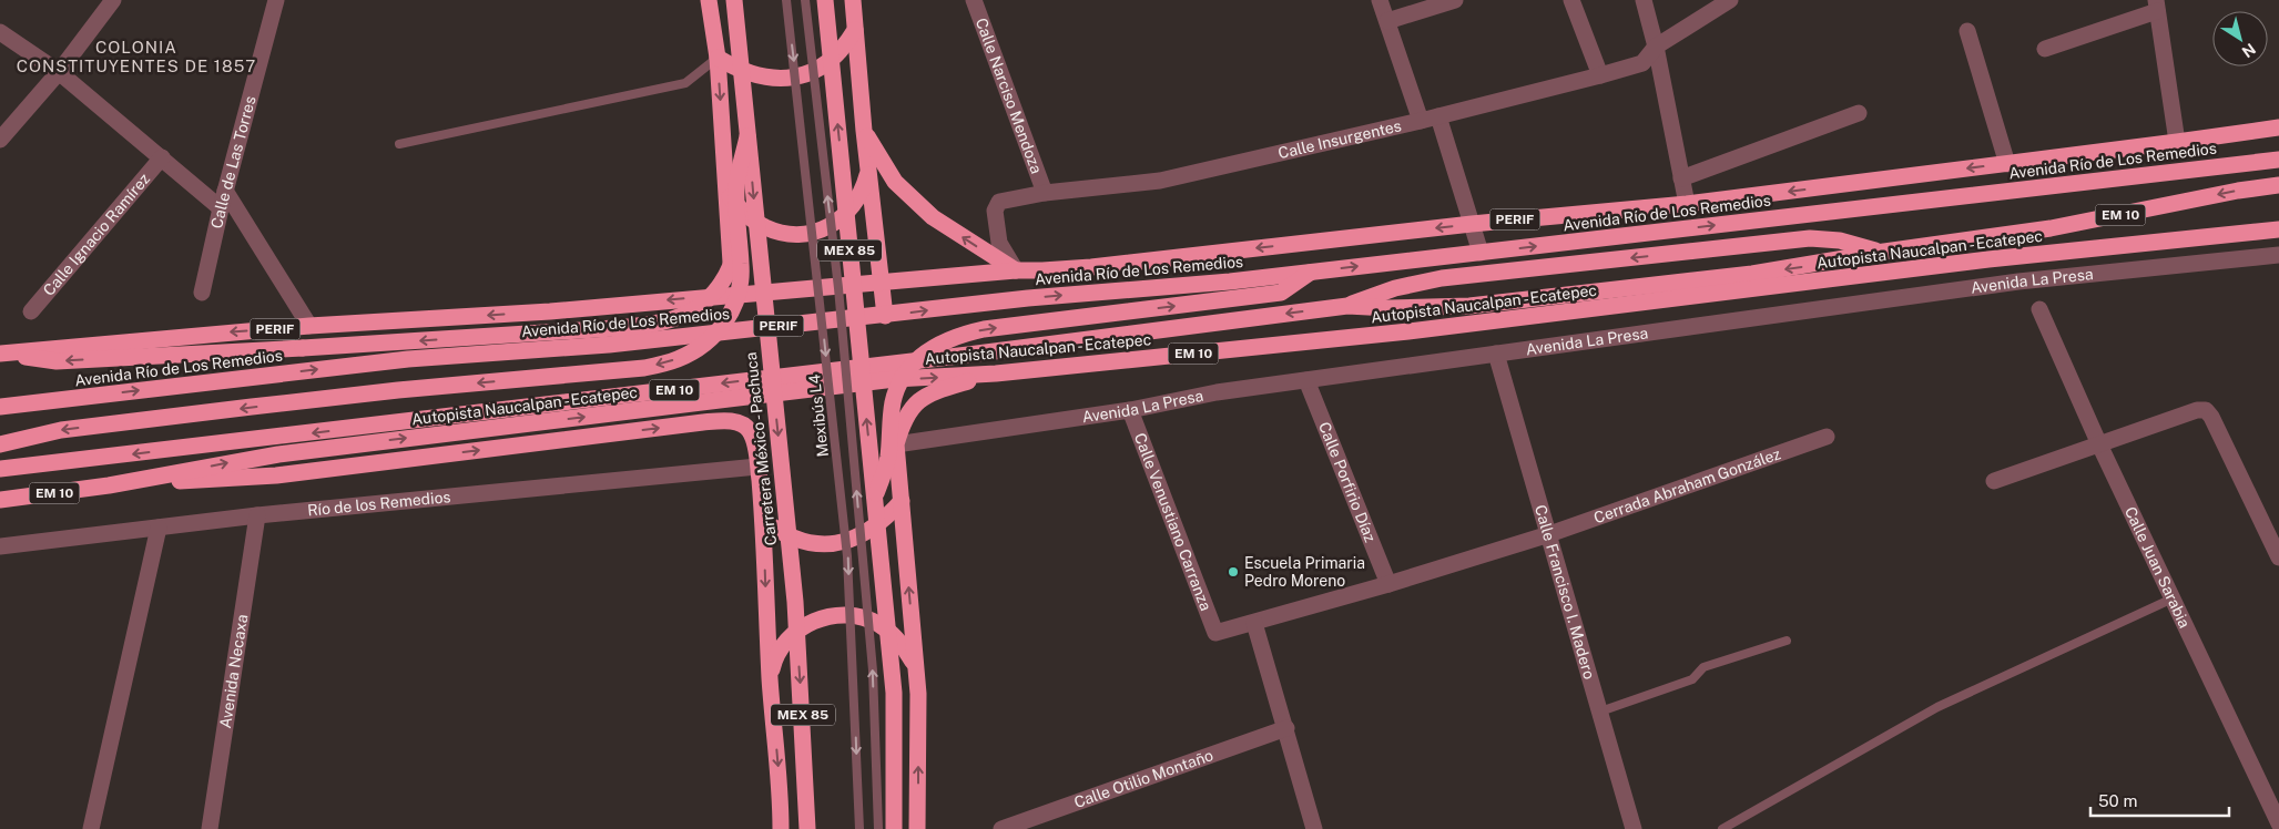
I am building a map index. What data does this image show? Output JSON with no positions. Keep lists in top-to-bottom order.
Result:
{
  "streets": {
    "highway": [
      "Avenida Río de Los Remedios",
      "EM 10",
      "PERIF",
      "Autopista Naucalpan - Ecatepec",
      "MEX 85",
      "Carretera México - Pachuca"
    ],
    "street": [
      "Calle Narciso Mendoza",
      "Calle Insurgentes",
      "Calle de Las Torres",
      "Calle Ignacio Ramírez",
      "Avenida La Presa",
      "Calle Porfirio Díaz",
      "Cerrada Abraham González",
      "Río de los Remedios",
      "Calle Venustiano Carranza",
      "Calle Juan Sarabia",
      "Calle Francisco I. Madero",
      "Avenida Necaxa",
      "Calle Otilio Montaño"
    ],
    "lane": ["Mexibús L4"]
  },
  "crossings": [
    ["Calle Narciso Mendoza", "Calle Insurgentes"],
    ["Calle Insurgentes", "Avenida Río de Los Remedios"],
    ["Avenida La Presa", "Calle Porfirio Díaz"],
    ["Avenida La Presa", "Calle Venustiano Carranza"],
    ["Avenida La Presa", "Calle Francisco I. Madero"],
    ["Calle Porfirio Díaz", "Cerrada Abraham González"],
    ["Cerrada Abraham González", "Calle Venustiano Carranza"],
    ["Cerrada Abraham González", "Calle Francisco I. Madero"],
    ["Río de los Remedios", "Avenida Necaxa"]
  ],
  "districts": ["COLONIA CONSTITUYENTES DE 1857"],
  "places": ["Escuela Primaria Pedro Moreno"],
  "scale_bar": "50 m",
  "north": "bottom right"
}
